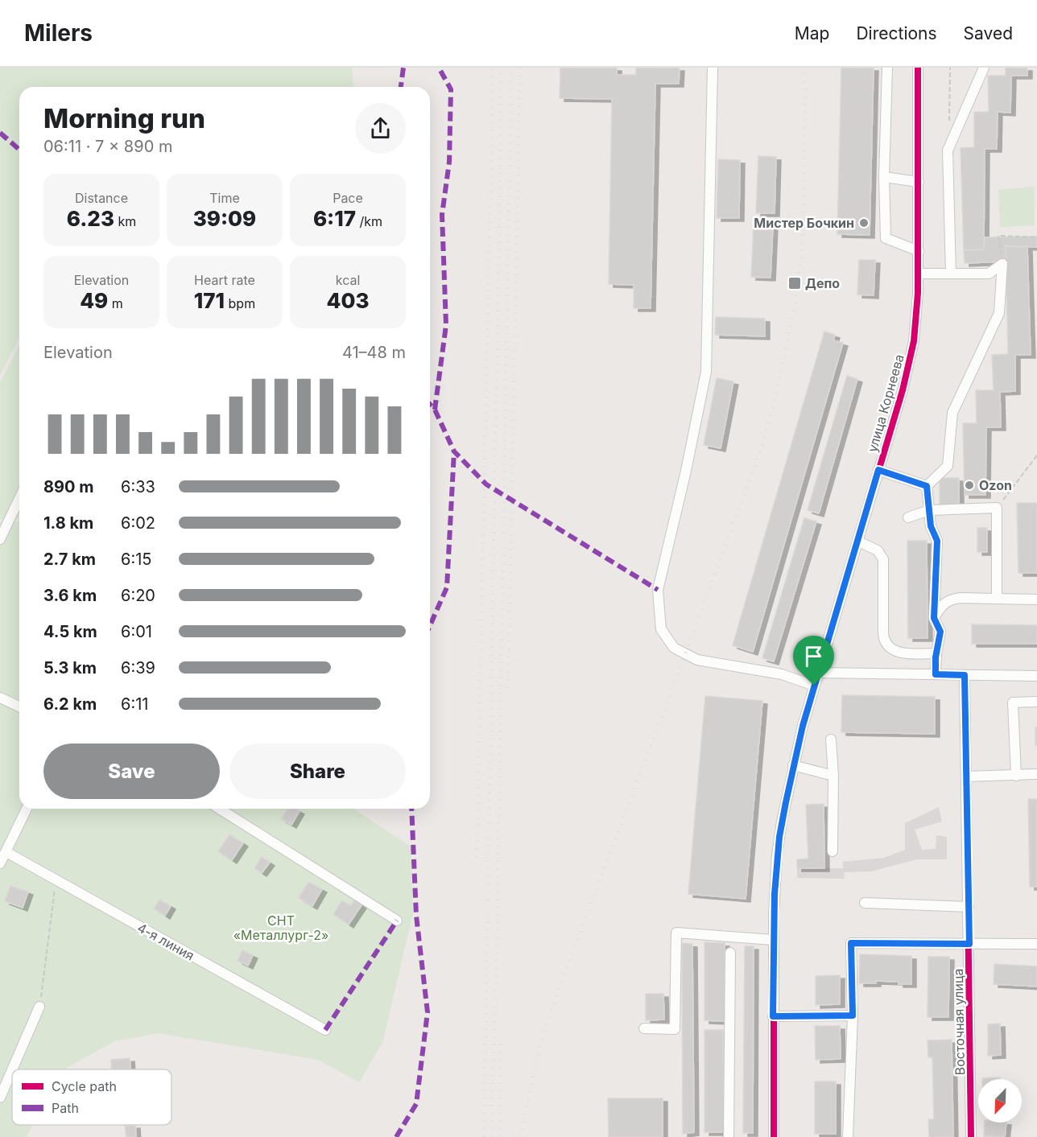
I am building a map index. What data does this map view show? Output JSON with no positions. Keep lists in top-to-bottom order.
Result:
{
  "streets": {
    "street": ["улица Корнеева", "4-я линия", "Восточная улица"]
  },
  "parks": ["СНТ «Металлург-2»"],
  "places": {
    "other": ["Мистер Бочкин", "Ozon"],
    "transit": ["Депо"]
  },
  "legend": ["Cycle path", "Path"],
  "north": "bottom left",
  "page": {
    "header": "Milers",
    "nav": ["Map", "Directions", "Saved"],
    "heading": ["Morning run", "06:11 · 7 × 890 m"],
    "stats": [
      ["Distance", "6.23 km"],
      ["Time", "39:09"],
      ["Pace", "6:17 /km"],
      ["Elevation", "49 m"],
      ["Heart rate", "171 bpm"],
      ["kcal", "403"]
    ],
    "chart": ["Elevation", "41–48 m"],
    "list": [
      {
        "name": "890 m",
        "note": "6:33"
      },
      {
        "name": "1.8 km",
        "note": "6:02"
      },
      {
        "name": "2.7 km",
        "note": "6:15"
      },
      {
        "name": "3.6 km",
        "note": "6:20"
      },
      {
        "name": "4.5 km",
        "note": "6:01"
      },
      {
        "name": "5.3 km",
        "note": "6:39"
      },
      {
        "name": "6.2 km",
        "note": "6:11"
      }
    ],
    "buttons": ["Save", "Share"]
  }
}
